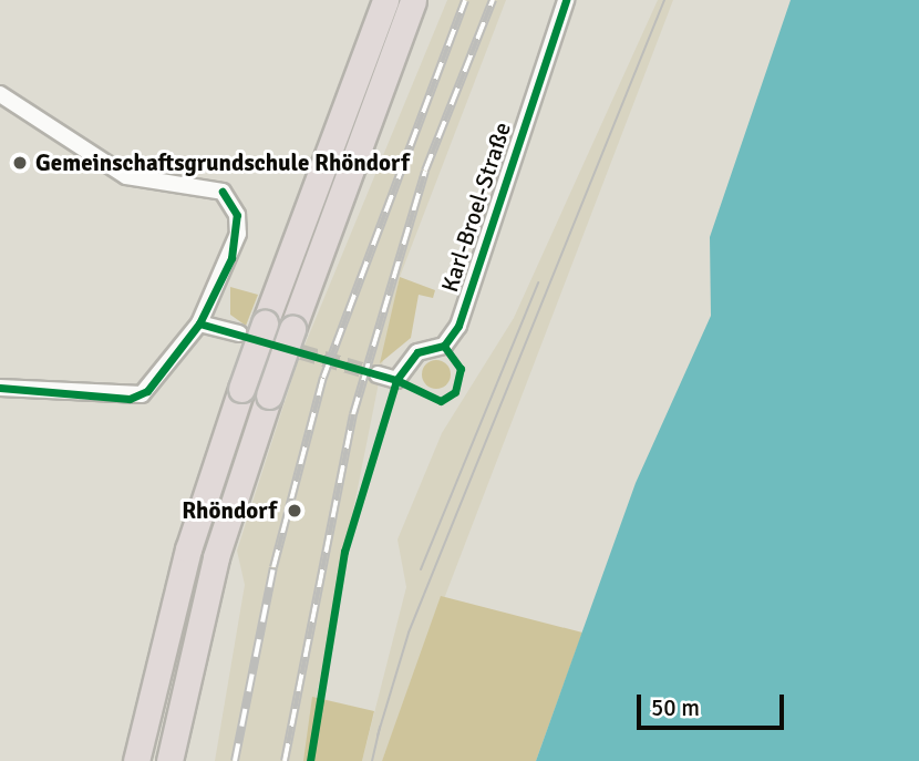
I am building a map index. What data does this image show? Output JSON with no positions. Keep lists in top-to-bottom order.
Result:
{
  "streets": {
    "street": ["Karl-Broel-Straße"]
  },
  "places": ["Gemeinschaftsgrundschule Rhöndorf", "Rhöndorf"],
  "scale_bar": "50 m"
}
